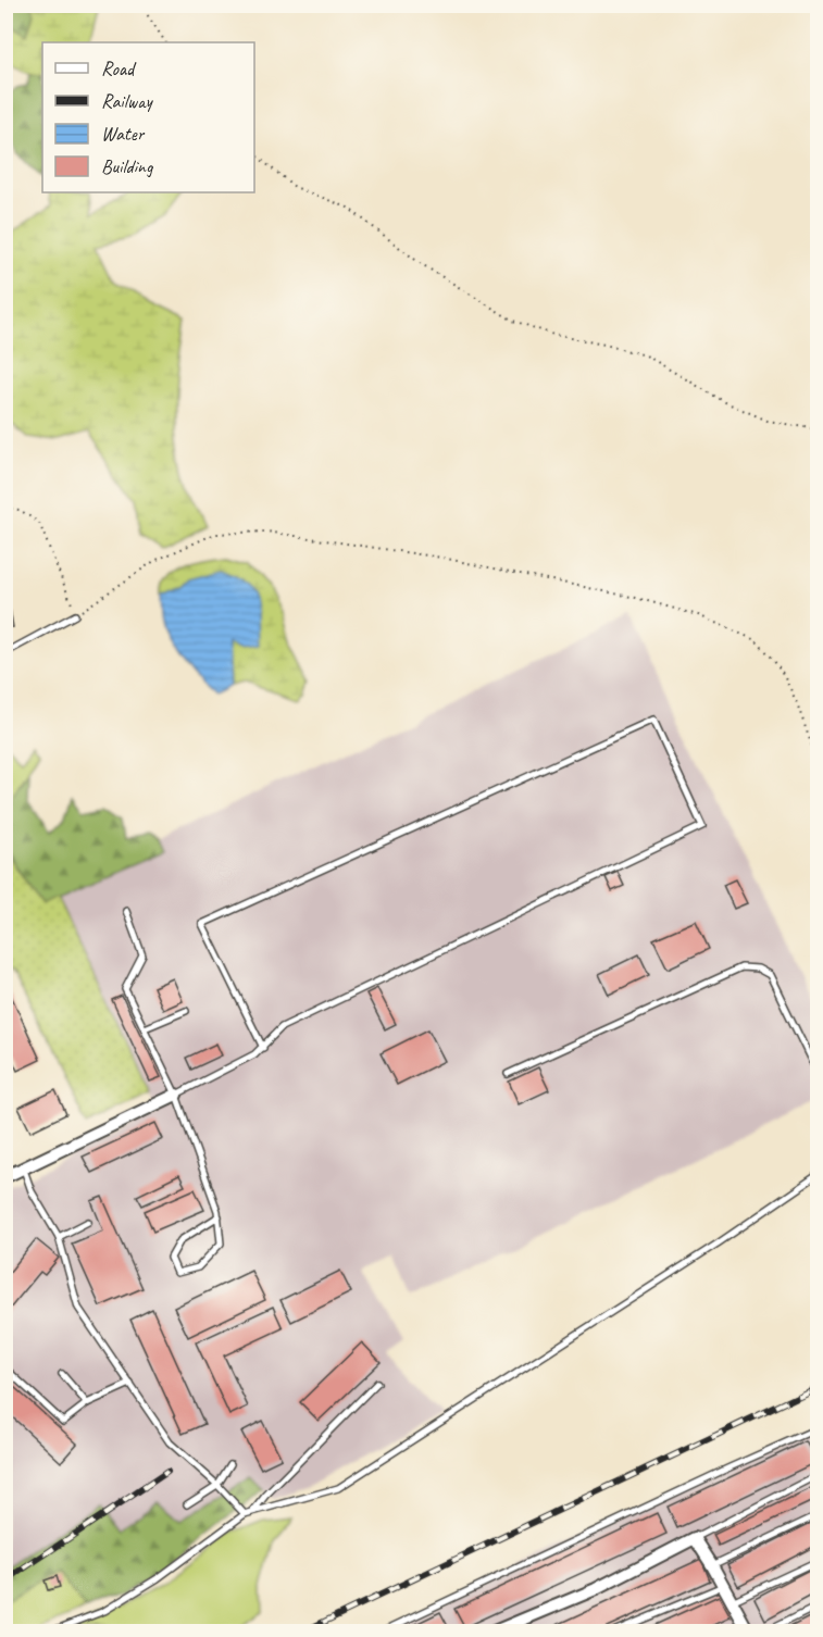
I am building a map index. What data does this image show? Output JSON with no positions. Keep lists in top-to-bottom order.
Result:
{
  "legend": [
    "Road",
    "Railway",
    "Water",
    "Building"
  ]
}
